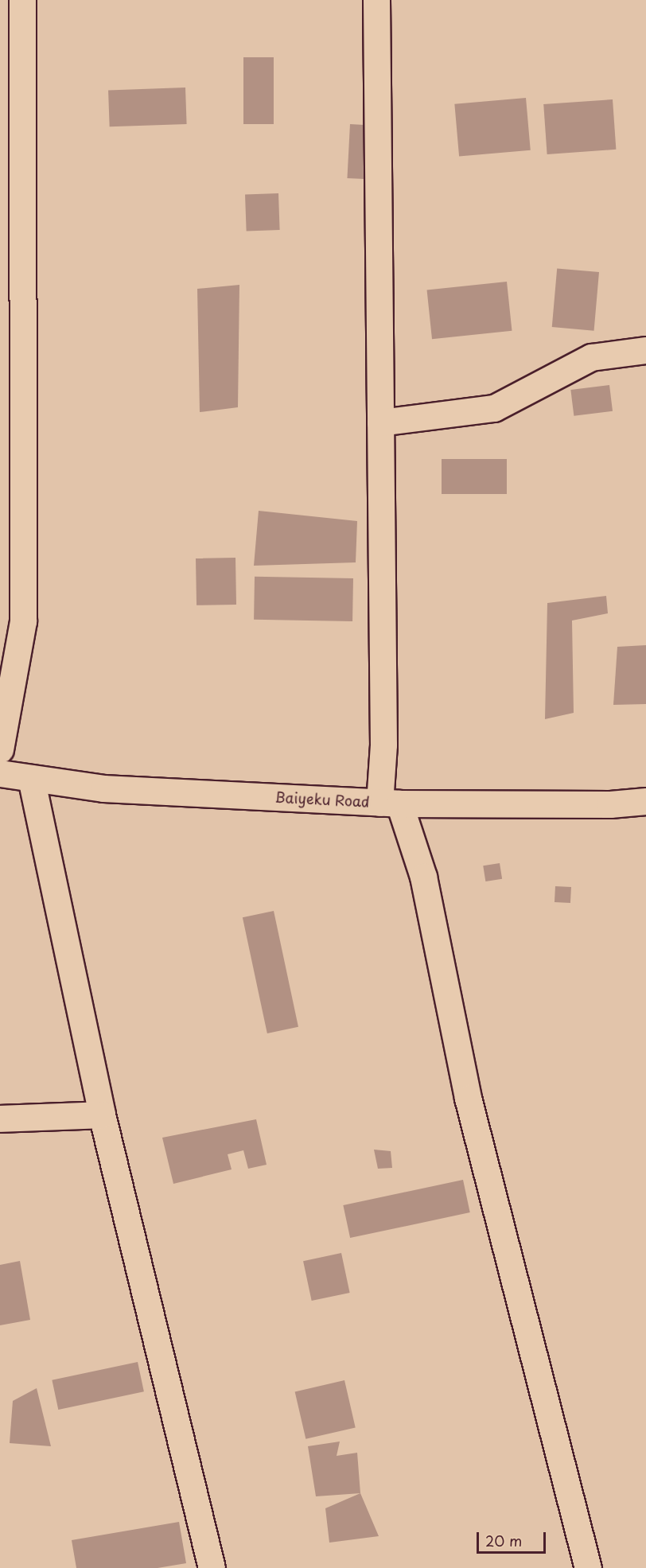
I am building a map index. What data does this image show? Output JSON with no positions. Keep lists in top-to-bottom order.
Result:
{
  "streets": {
    "street": ["Baiyeku Road"]
  },
  "scale_bar": "20 m"
}
